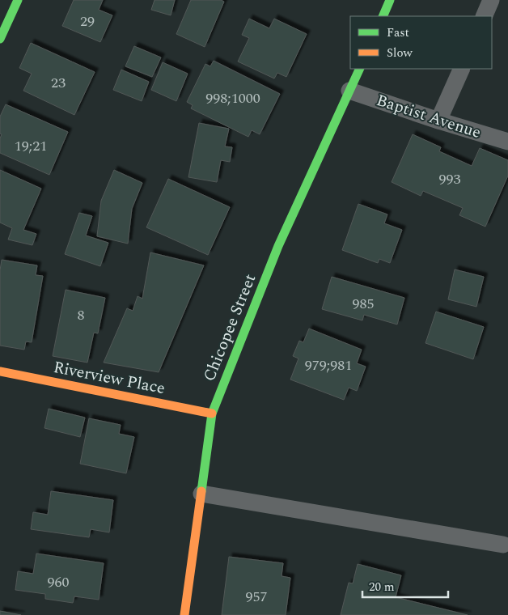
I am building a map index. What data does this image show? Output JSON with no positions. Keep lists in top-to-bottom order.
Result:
{
  "streets": {
    "main road": ["Chicopee Street", "Riverview Place"],
    "lane": ["Baptist Avenue"]
  },
  "crossings": [
    ["Baptist Avenue", "Chicopee Street"],
    ["Chicopee Street", "Riverview Place"]
  ],
  "house_numbers": [
    "29",
    "23",
    "998;1000",
    "19;21",
    "993",
    "985",
    "8",
    "979;981",
    "960",
    "957"
  ],
  "legend": ["Fast", "Slow"],
  "scale_bar": "20 m"
}
